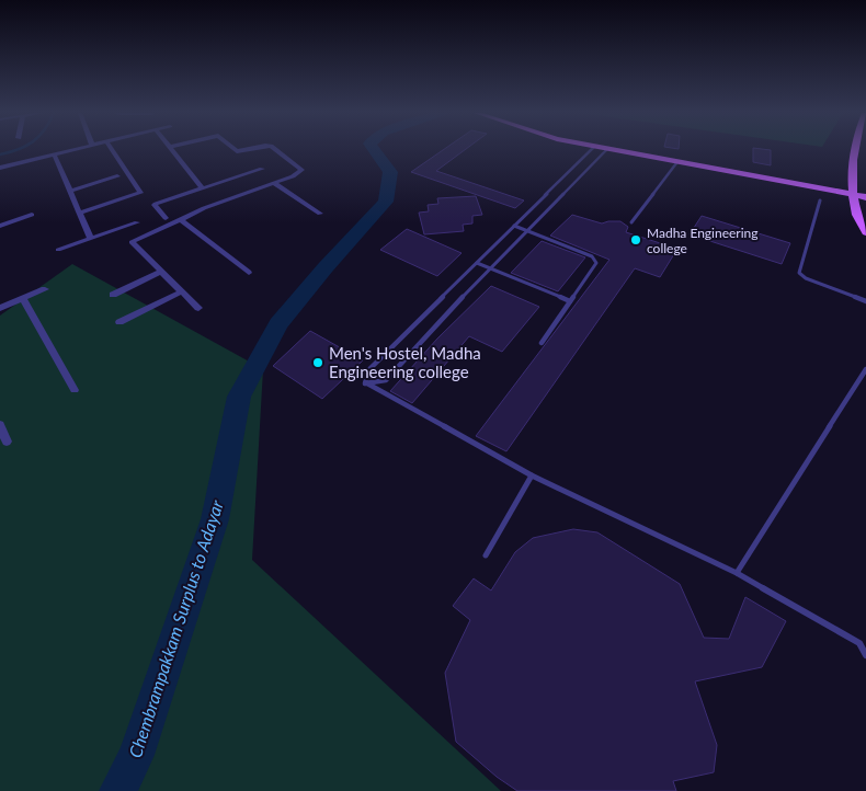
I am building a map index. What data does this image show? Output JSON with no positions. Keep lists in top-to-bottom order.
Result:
{
  "water": ["Chembrampakkam Surplus to Adayar"],
  "places": ["Madha Engineering college", "Men's Hostel, Madha Engineering college"]
}
